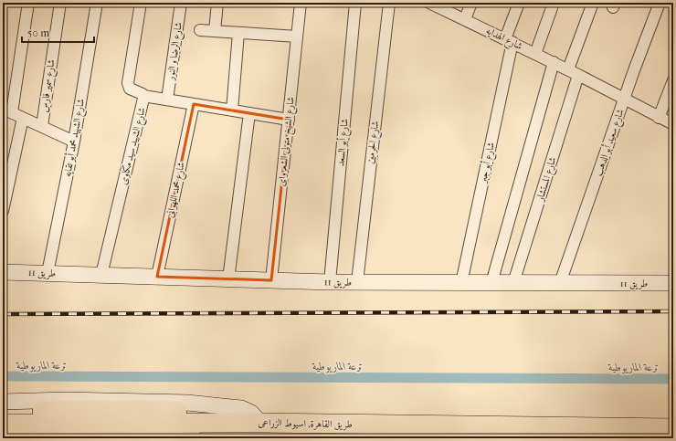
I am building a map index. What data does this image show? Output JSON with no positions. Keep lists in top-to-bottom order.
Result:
{
  "streets": {
    "highway": ["طريق القاهرة, اسيوط الزراعى"],
    "street": [
      "شارع الهدايه",
      "شارع الرضا و النور",
      "شارع سمير فارس",
      "شارع الشهيد محمد أبو تقايه",
      "شارع الشيخ متولى الشعرواى",
      "شارع أبو السعد",
      "شارع الحرمين",
      "شارع سعيد أبو الدهب",
      "شارع الشهيد سيد مكاوى",
      "شارع أبو جبر",
      "شارع المستشار",
      "شارع محمد اللهوانى",
      "طريق 11"
    ]
  },
  "crossings": [
    ["شارع الهدايه", "شارع سعيد أبو الدهب"],
    ["شارع الهدايه", "شارع أبو جبر"],
    ["شارع الهدايه", "شارع المستشار"],
    ["شارع الشهيد محمد أبو تقايه", "طريق 11"],
    ["شارع الشيخ متولى الشعرواى", "طريق 11"],
    ["شارع أبو السعد", "طريق 11"],
    ["شارع الحرمين", "طريق 11"],
    ["شارع سعيد أبو الدهب", "طريق 11"],
    ["شارع الشهيد سيد مكاوى", "طريق 11"],
    ["شارع أبو جبر", "طريق 11"],
    ["شارع المستشار", "طريق 11"],
    ["شارع محمد اللهوانى", "طريق 11"]
  ],
  "water": ["ترعة الماريوطية"],
  "scale_bar": "50 m"
}
